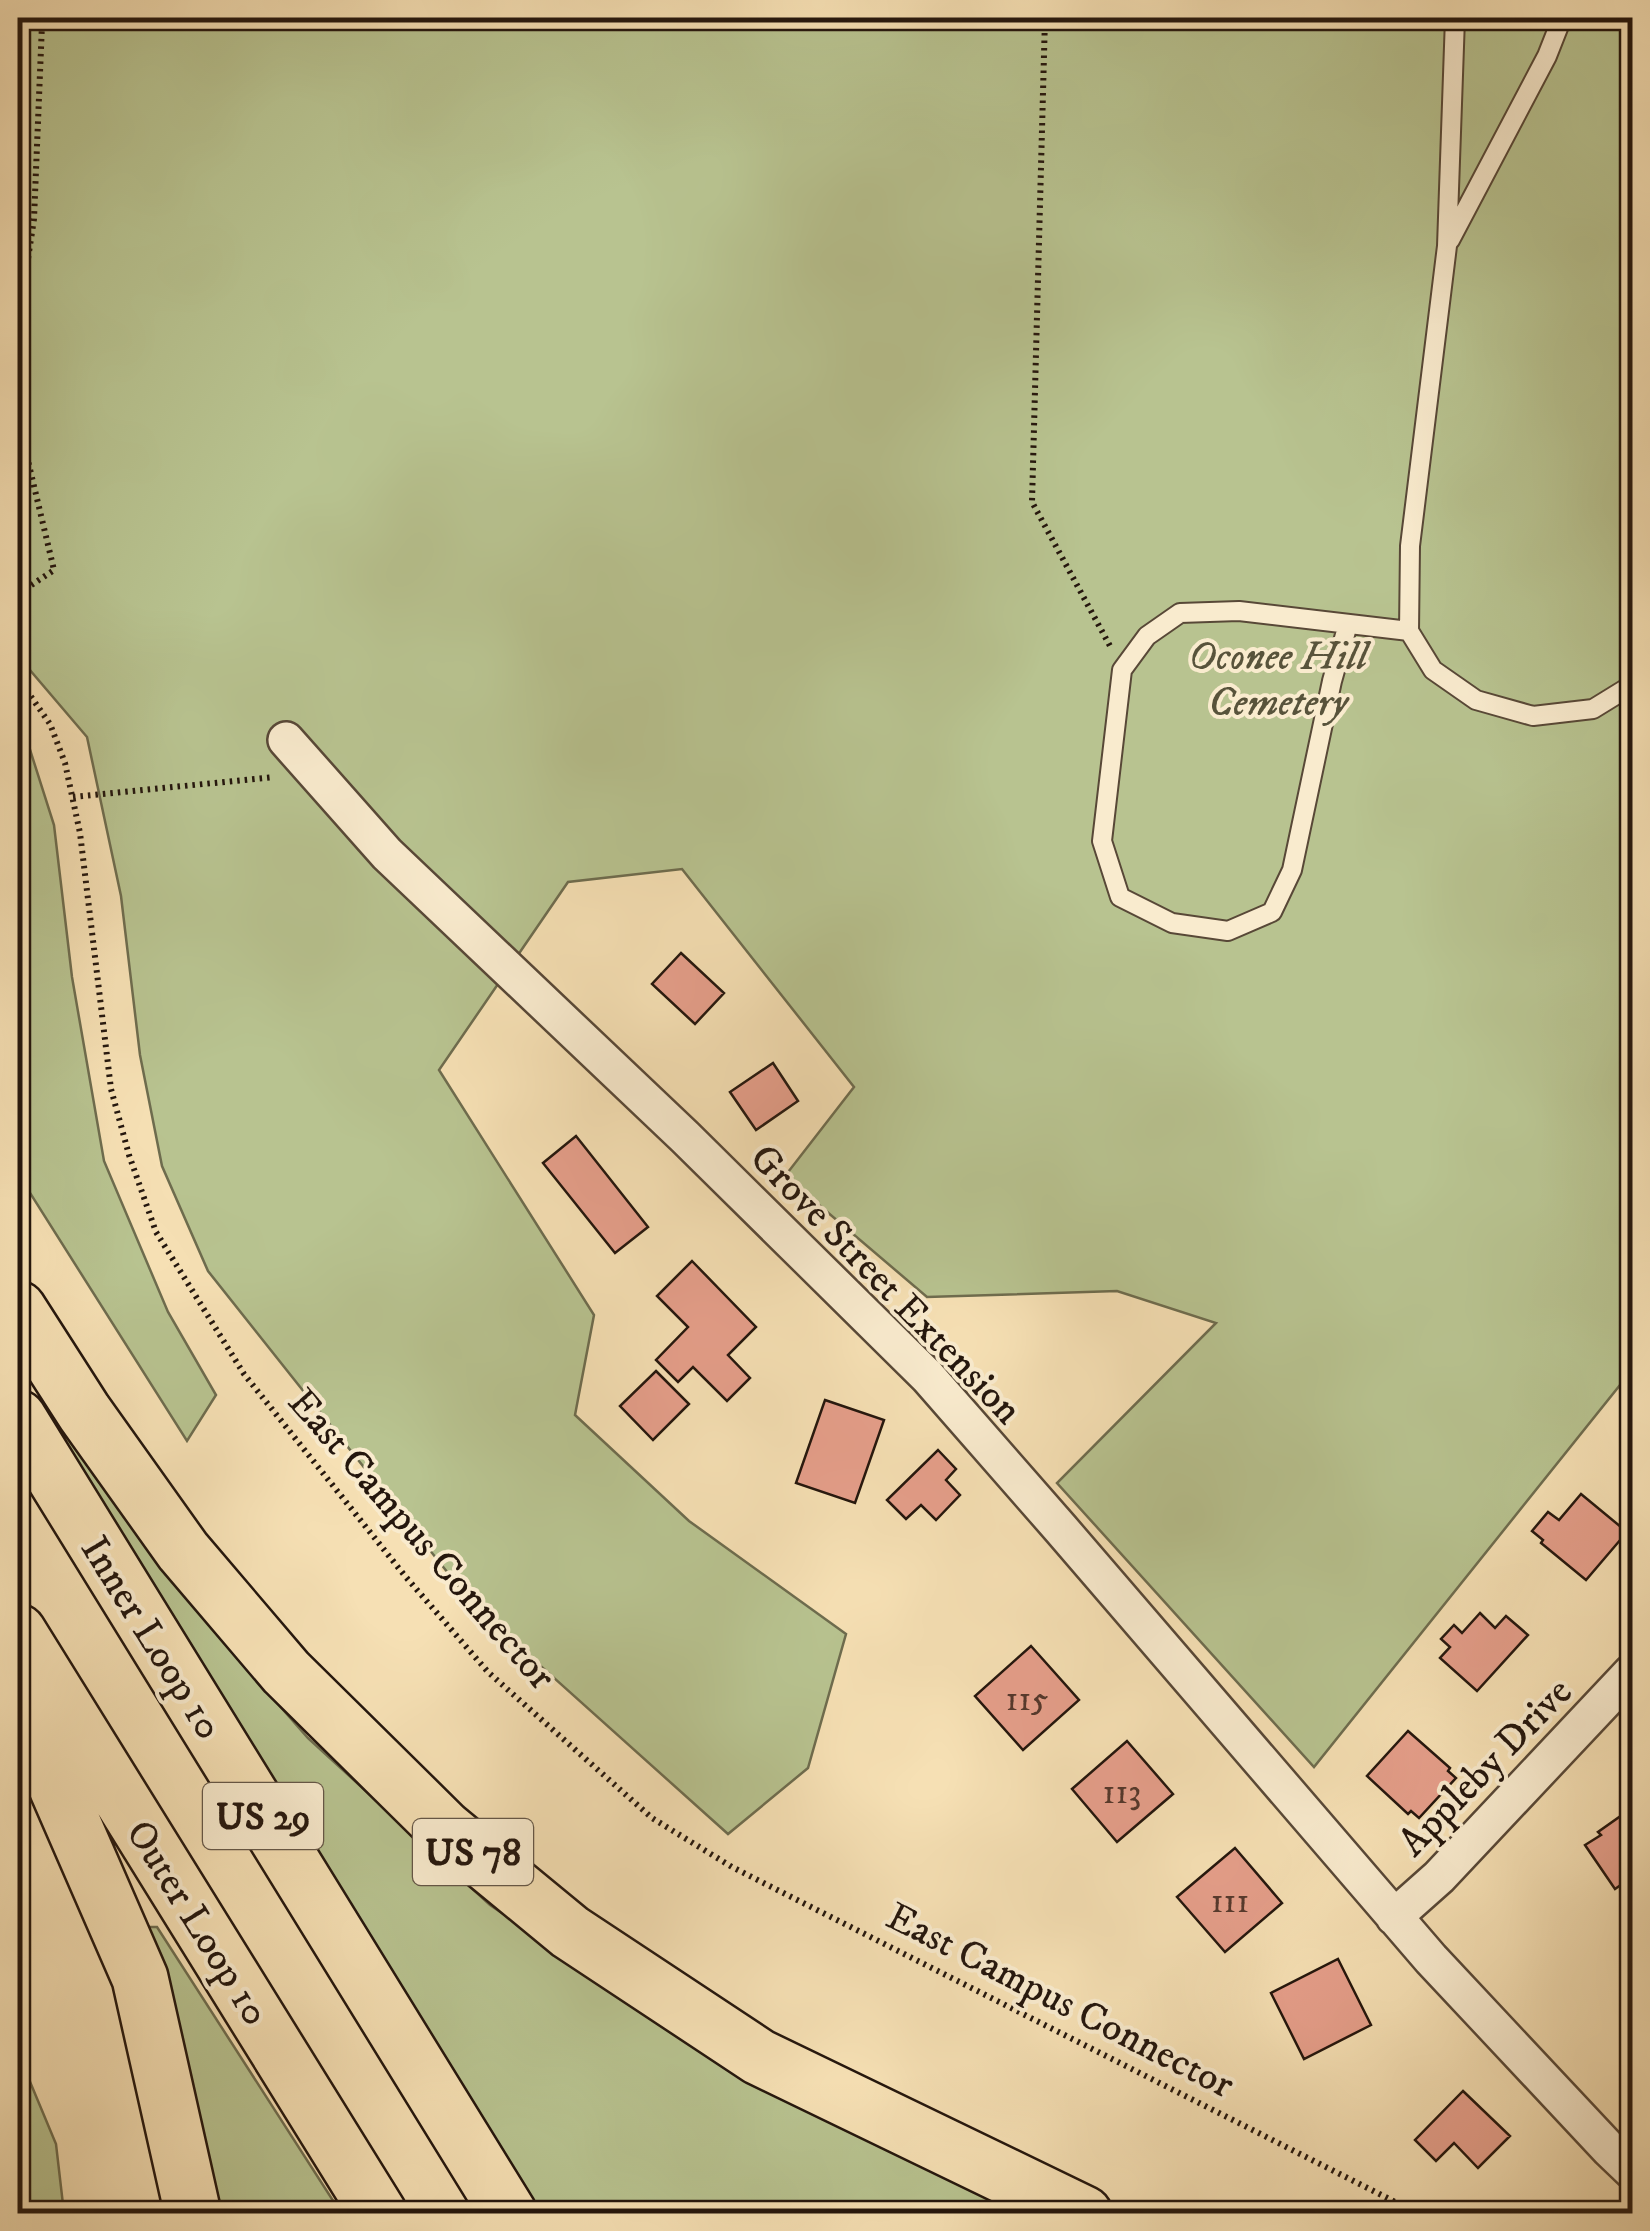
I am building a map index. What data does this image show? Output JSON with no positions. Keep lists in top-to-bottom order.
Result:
{
  "streets": {
    "highway": [
      "Inner Loop 10",
      "US 29",
      "US 78",
      "Outer Loop 10"
    ],
    "street": ["Grove Street Extension", "Appleby Drive"],
    "path": ["East Campus Connector"]
  },
  "crossings": [
    ["Grove Street Extension", "Appleby Drive"]
  ],
  "parks": ["Oconee Hill Cemetery"],
  "house_numbers": ["115", "113", "111"]
}
